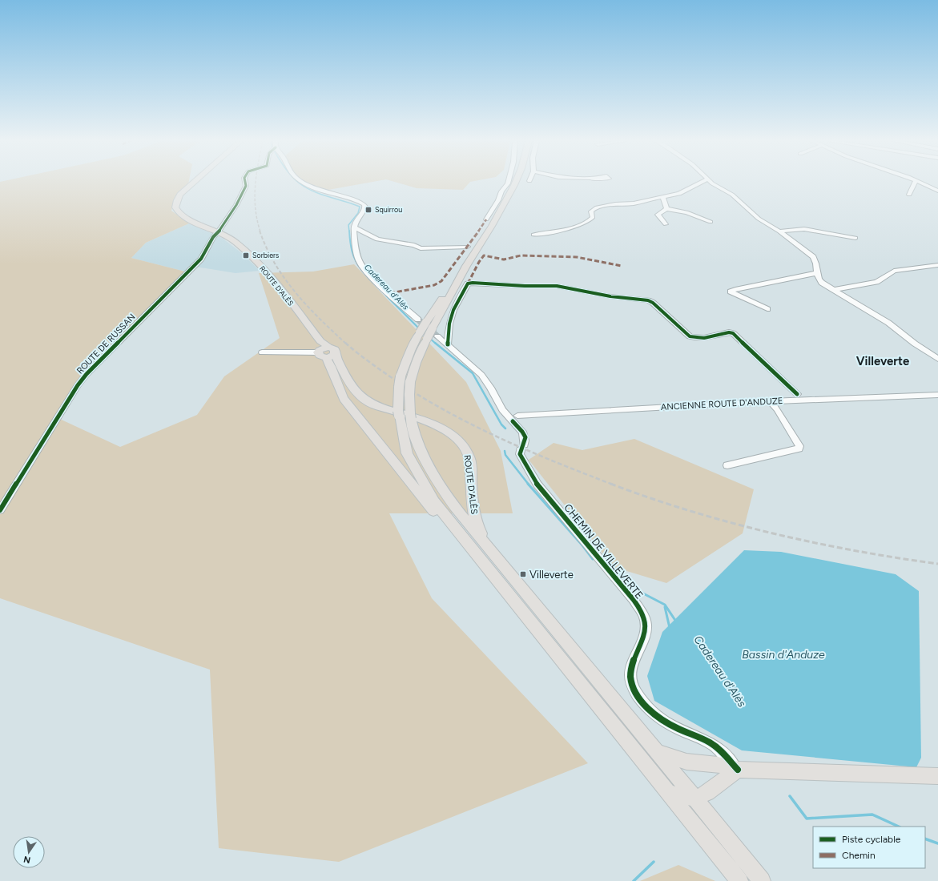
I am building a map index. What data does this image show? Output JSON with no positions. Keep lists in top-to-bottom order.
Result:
{
  "streets": {
    "main road": ["ROUTE D'ALÈS"],
    "street": ["ROUTE DE RUSSAN", "ANCIENNE ROUTE D'ANDUZE", "CHEMIN DE VILLEVERTE"]
  },
  "crossings": [
    ["ROUTE D'ALÈS", "ROUTE DE RUSSAN"],
    ["ANCIENNE ROUTE D'ANDUZE", "CHEMIN DE VILLEVERTE"]
  ],
  "districts": ["Villeverte"],
  "water": ["Cadereau d'Alès", "Bassin d'Anduze"],
  "places": {
    "transit": ["Squirrou", "Sorbiers", "Villeverte"]
  },
  "legend": ["Piste cyclable", "Chemin"],
  "north": "bottom"
}
